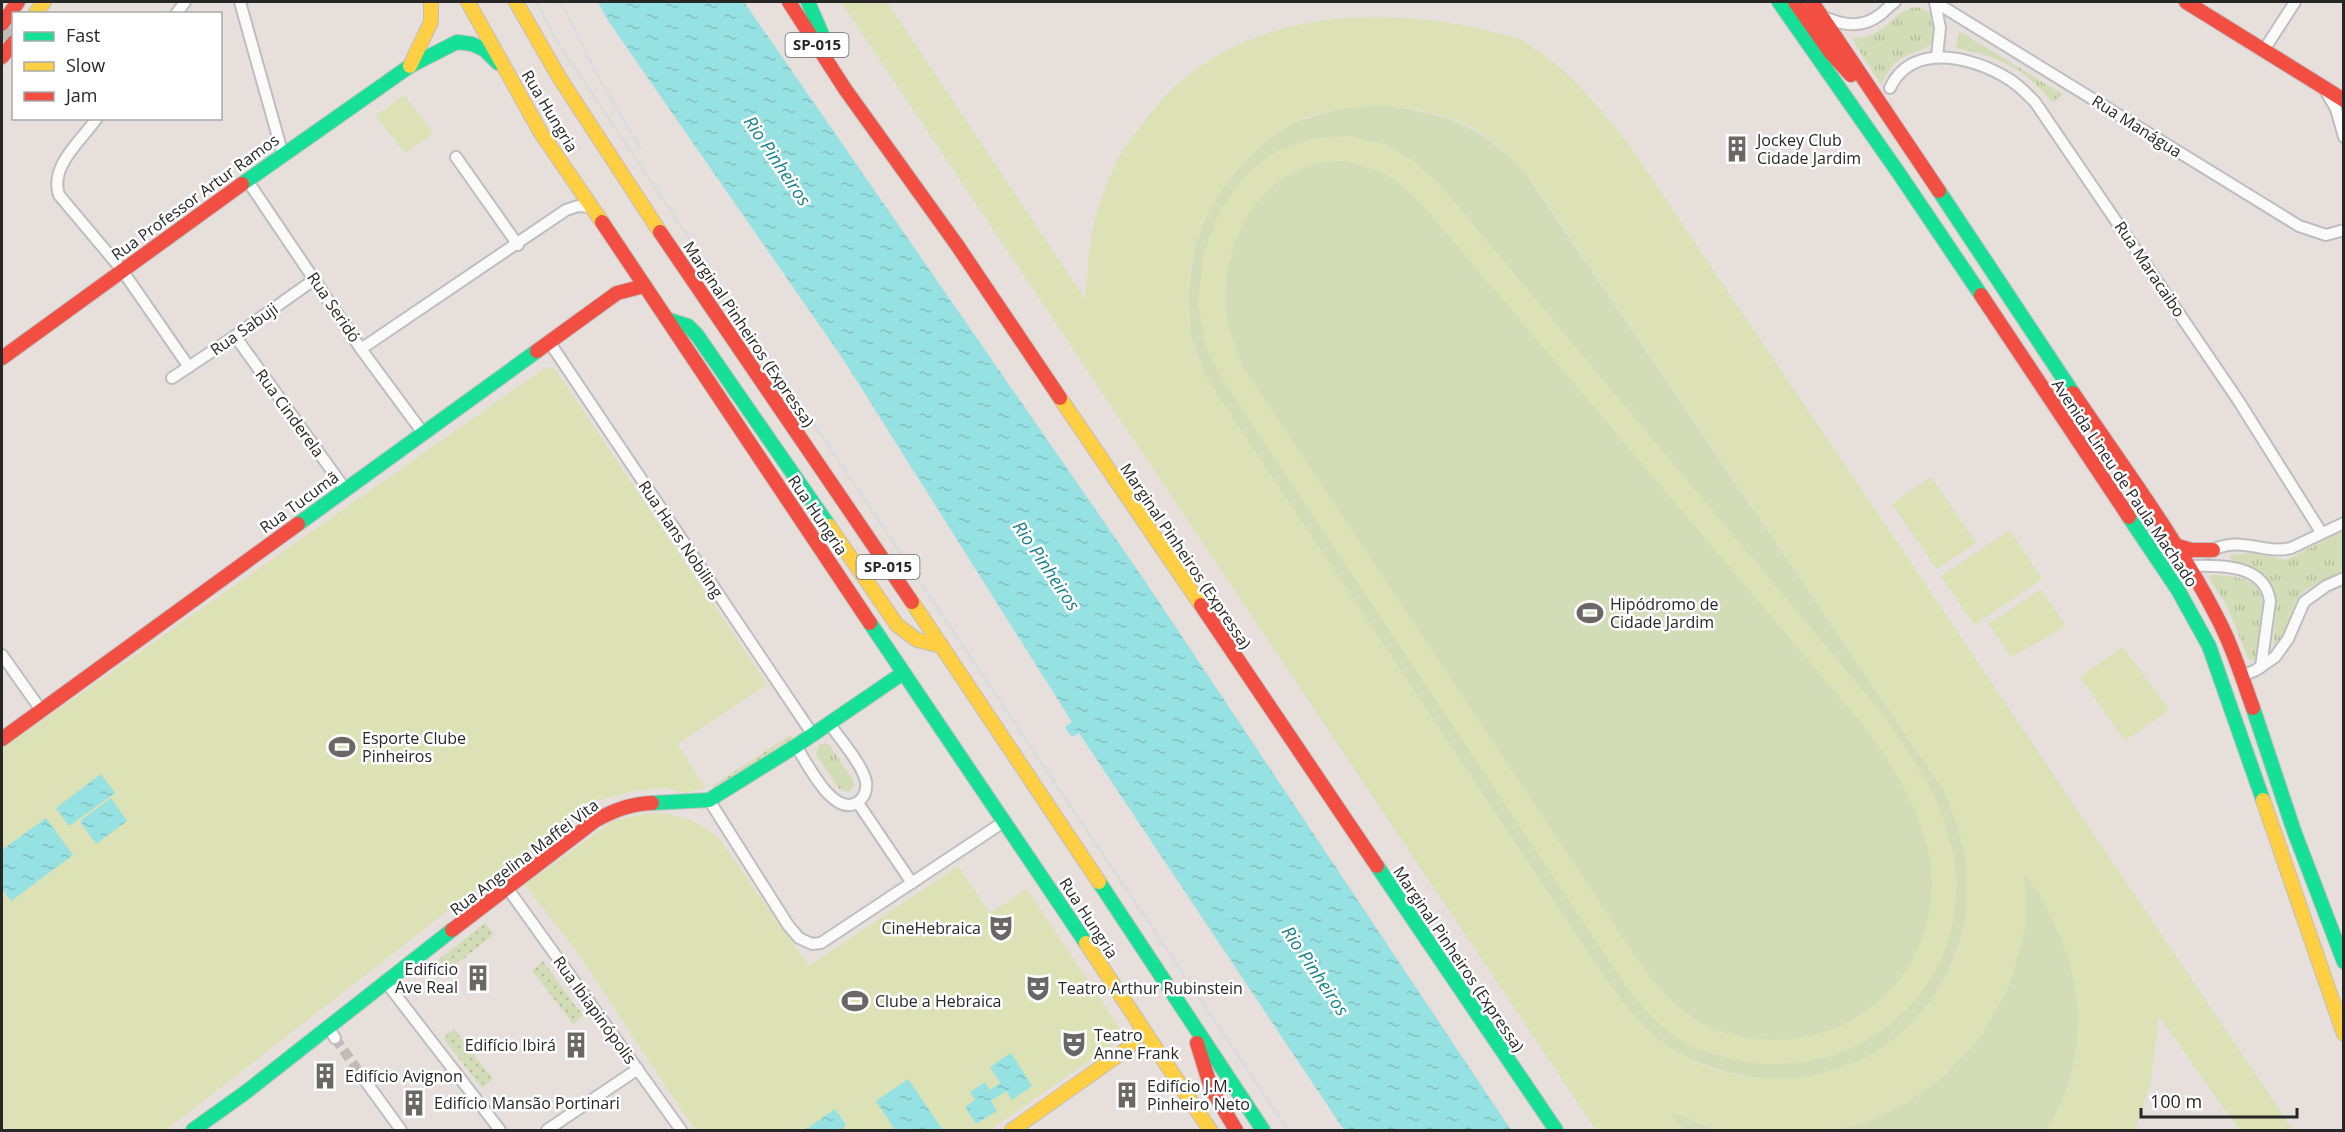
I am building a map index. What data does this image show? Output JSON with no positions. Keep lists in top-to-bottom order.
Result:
{
  "streets": {
    "main road": [
      "SP-015",
      "Rua Hungria",
      "Rua Professor Artur Ramos",
      "Marginal Pinheiros (Expressa)",
      "Avenida Lineu de Paula Machado",
      "Rua Tucumã",
      "Rua Angelina Maffei Vita"
    ],
    "street": [
      "Rua Manágua",
      "Rua Maracaibo",
      "Rua Seridó",
      "Rua Sabuji",
      "Rua Cinderela",
      "Rua Hans Nobiling",
      "Rua Ibiapinópolis"
    ]
  },
  "crossings": [
    ["Rua Hungria", "Rua Professor Artur Ramos"],
    ["Rua Hungria", "Rua Tucumã"],
    ["Rua Hungria", "Rua Angelina Maffei Vita"],
    ["Rua Professor Artur Ramos", "Rua Seridó"],
    ["Rua Seridó", "Rua Sabuji"],
    ["Rua Seridó", "Rua Tucumã"],
    ["Rua Sabuji", "Rua Cinderela"],
    ["Rua Cinderela", "Rua Tucumã"],
    ["Rua Tucumã", "Rua Hans Nobiling"],
    ["Rua Hans Nobiling", "Rua Angelina Maffei Vita"],
    ["Rua Angelina Maffei Vita", "Rua Ibiapinópolis"]
  ],
  "water": ["Rio Pinheiros"],
  "places": {
    "building": [
      "Jockey Club Cidade Jardim",
      "Edifício Ave Real",
      "Edifício Ibirá",
      "Edifício Avignon",
      "Edifício J.M. Pinheiro Neto",
      "Edifício Mansão Portinari"
    ],
    "sports": ["Hipódromo de Cidade Jardim", "Esporte Clube Pinheiros", "Clube a Hebraica"],
    "theatre": ["CineHebraica", "Teatro Arthur Rubinstein", "Teatro Anne Frank"]
  },
  "legend": ["Fast", "Slow", "Jam"],
  "scale_bar": "100 m"
}
